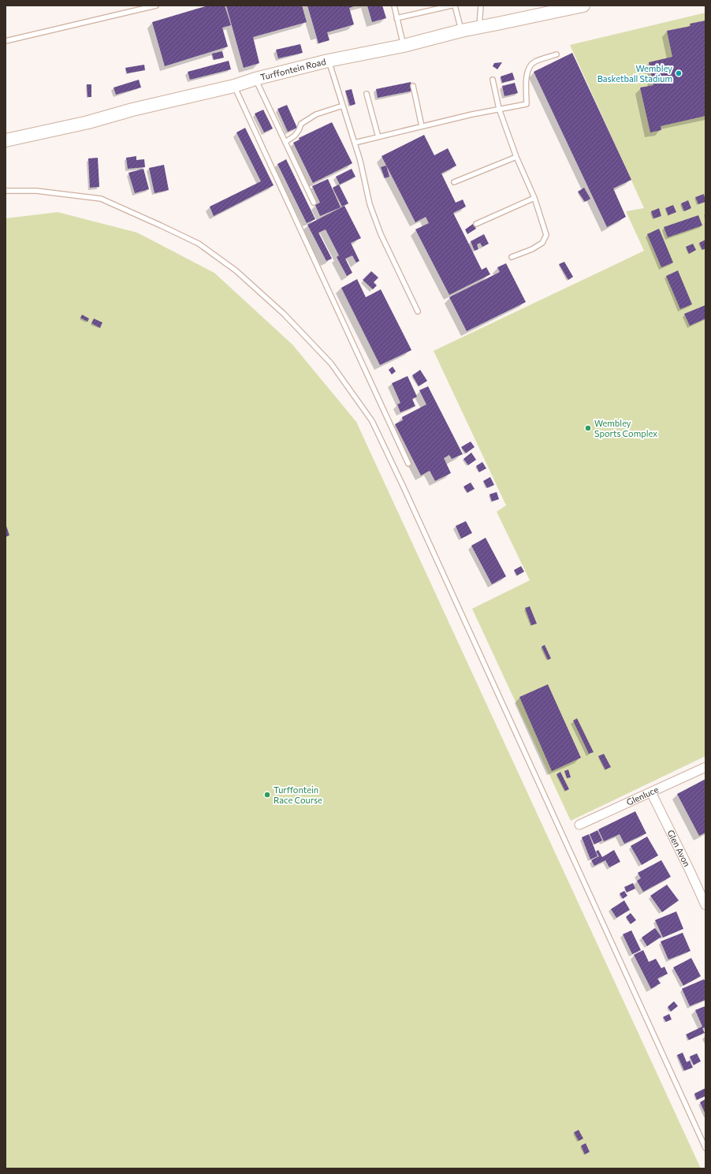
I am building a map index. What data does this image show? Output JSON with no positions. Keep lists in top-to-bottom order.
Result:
{
  "streets": {
    "street": ["Turffontein Road", "Glenluce", "Glen Avon"]
  },
  "crossings": [
    ["Glenluce", "Glen Avon"]
  ],
  "places": ["Wembley Basketball Stadium", "Wembley Sports Complex", "Turffontein Race Course"]
}
